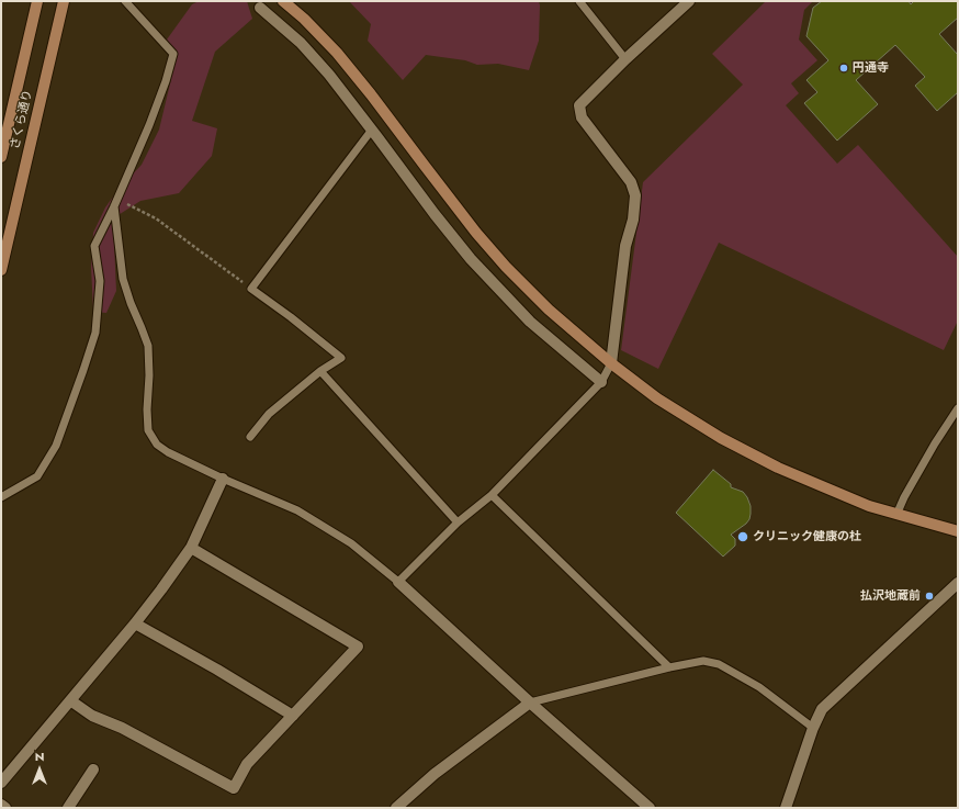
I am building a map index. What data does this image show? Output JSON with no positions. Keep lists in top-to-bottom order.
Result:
{
  "streets": {
    "street": ["さくら通り"]
  },
  "places": ["円通寺", "クリニック健康の杜", "払沢地蔵前"],
  "north": "top"
}
